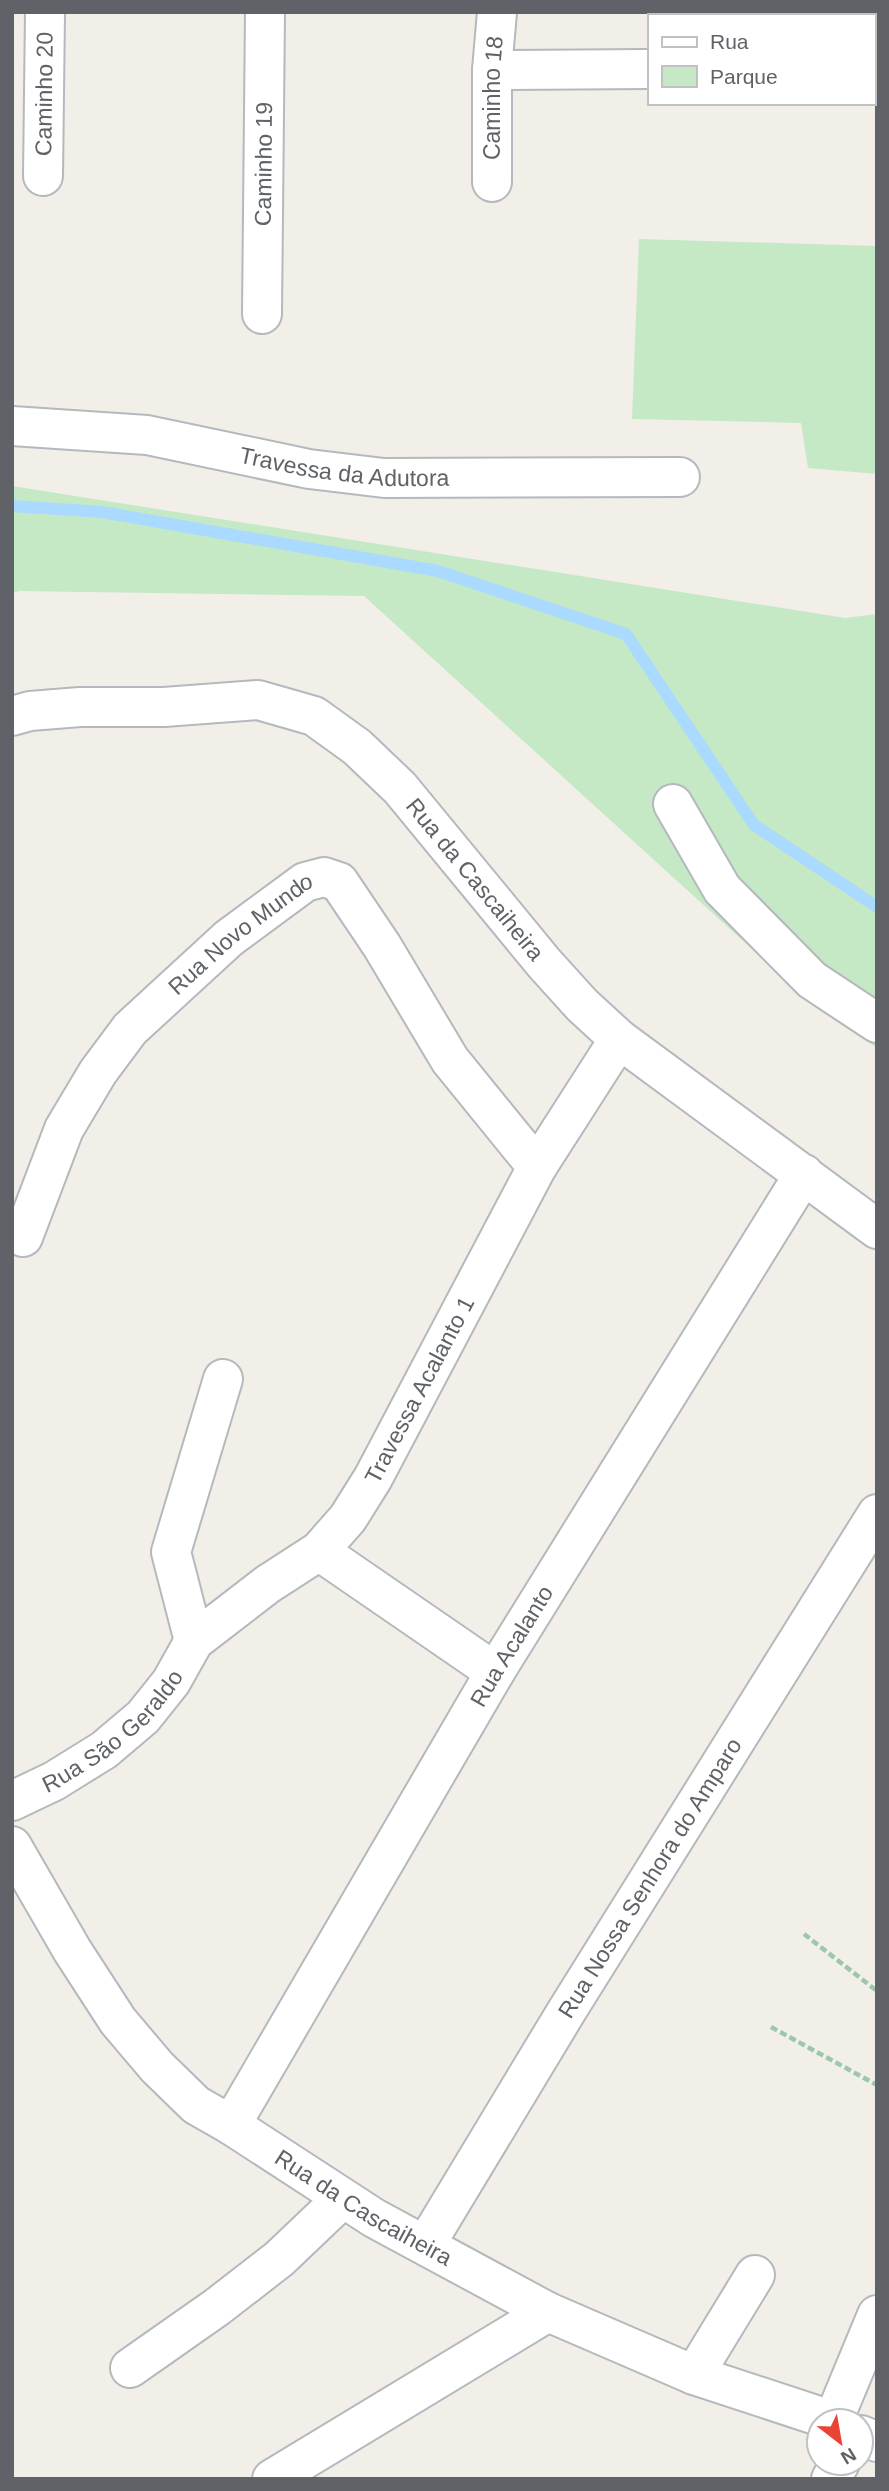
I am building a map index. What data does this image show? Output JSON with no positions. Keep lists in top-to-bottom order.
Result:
{
  "streets": {
    "street": [
      "Caminho 20",
      "Caminho 18",
      "Caminho 19",
      "Travessa da Adutora",
      "Rua da Cascaiheira",
      "Rua Novo Mundo",
      "Travessa Acalanto 1",
      "Rua Acalanto",
      "Rua São Geraldo",
      "Rua Nossa Senhora do Amparo"
    ]
  },
  "crossings": [
    ["Rua da Cascaiheira", "Travessa Acalanto 1"],
    ["Rua da Cascaiheira", "Rua Acalanto"],
    ["Rua da Cascaiheira", "Rua Nossa Senhora do Amparo"],
    ["Rua Novo Mundo", "Travessa Acalanto 1"],
    ["Travessa Acalanto 1", "Rua São Geraldo"]
  ],
  "legend": ["Rua", "Parque"],
  "north": "bottom right"
}
